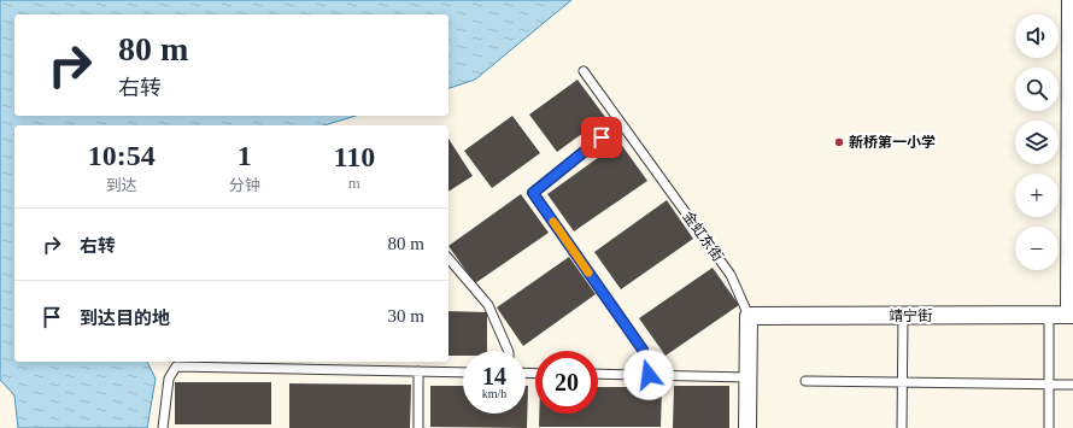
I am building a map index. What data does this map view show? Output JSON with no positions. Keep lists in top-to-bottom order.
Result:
{
  "streets": {
    "street": ["金虹东街", "靖宁街"]
  },
  "crossings": [
    ["金虹东街", "靖宁街"]
  ],
  "places": ["新桥第一小学"],
  "page": {
    "map_buttons": ["+", "−"],
    "turn": ["80 m", "右转"],
    "eta": [
      "10:54",
      "到达",
      "1",
      "分钟",
      "110",
      "m"
    ],
    "list": [
      {
        "name": "右转",
        "value": "80 m"
      },
      {
        "name": "到达目的地",
        "value": "30 m"
      }
    ],
    "speed": "14 km/h",
    "limit": "20"
  }
}
